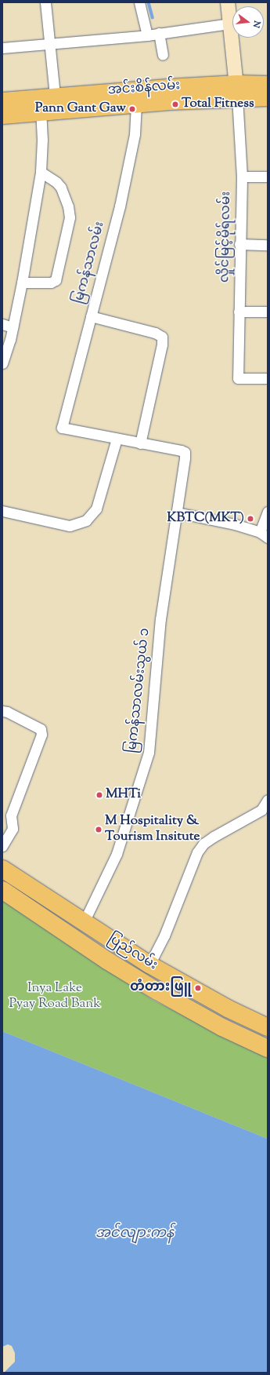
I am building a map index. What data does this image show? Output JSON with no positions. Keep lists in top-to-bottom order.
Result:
{
  "streets": {
    "highway": ["ပြည်လမ်း"],
    "main road": ["အင်းစိန်လမ်း"],
    "street": ["လှိုင်မြင့်မိုရ်လမ်း", "မြကန်သာလမ်း", "မြကန်သာလမ်းသွယ် ၁"]
  },
  "crossings": [
    ["အင်းစိန်လမ်း", "လှိုင်မြင့်မိုရ်လမ်း"],
    ["အင်းစိန်လမ်း", "မြကန်သာလမ်း"],
    ["မြကန်သာလမ်းသွယ် ၁", "ပြည်လမ်း"]
  ],
  "water": ["အင်လျားကန်"],
  "parks": ["Inya Lake Pyay Road Bank"],
  "places": [
    "Total Fitness",
    "Pann Gant Gaw",
    "KBTC(MKT)",
    "MHTi",
    "M Hospitality & Tourism Insitute",
    "တံတားဖြူ"
  ],
  "north": "right"
}
